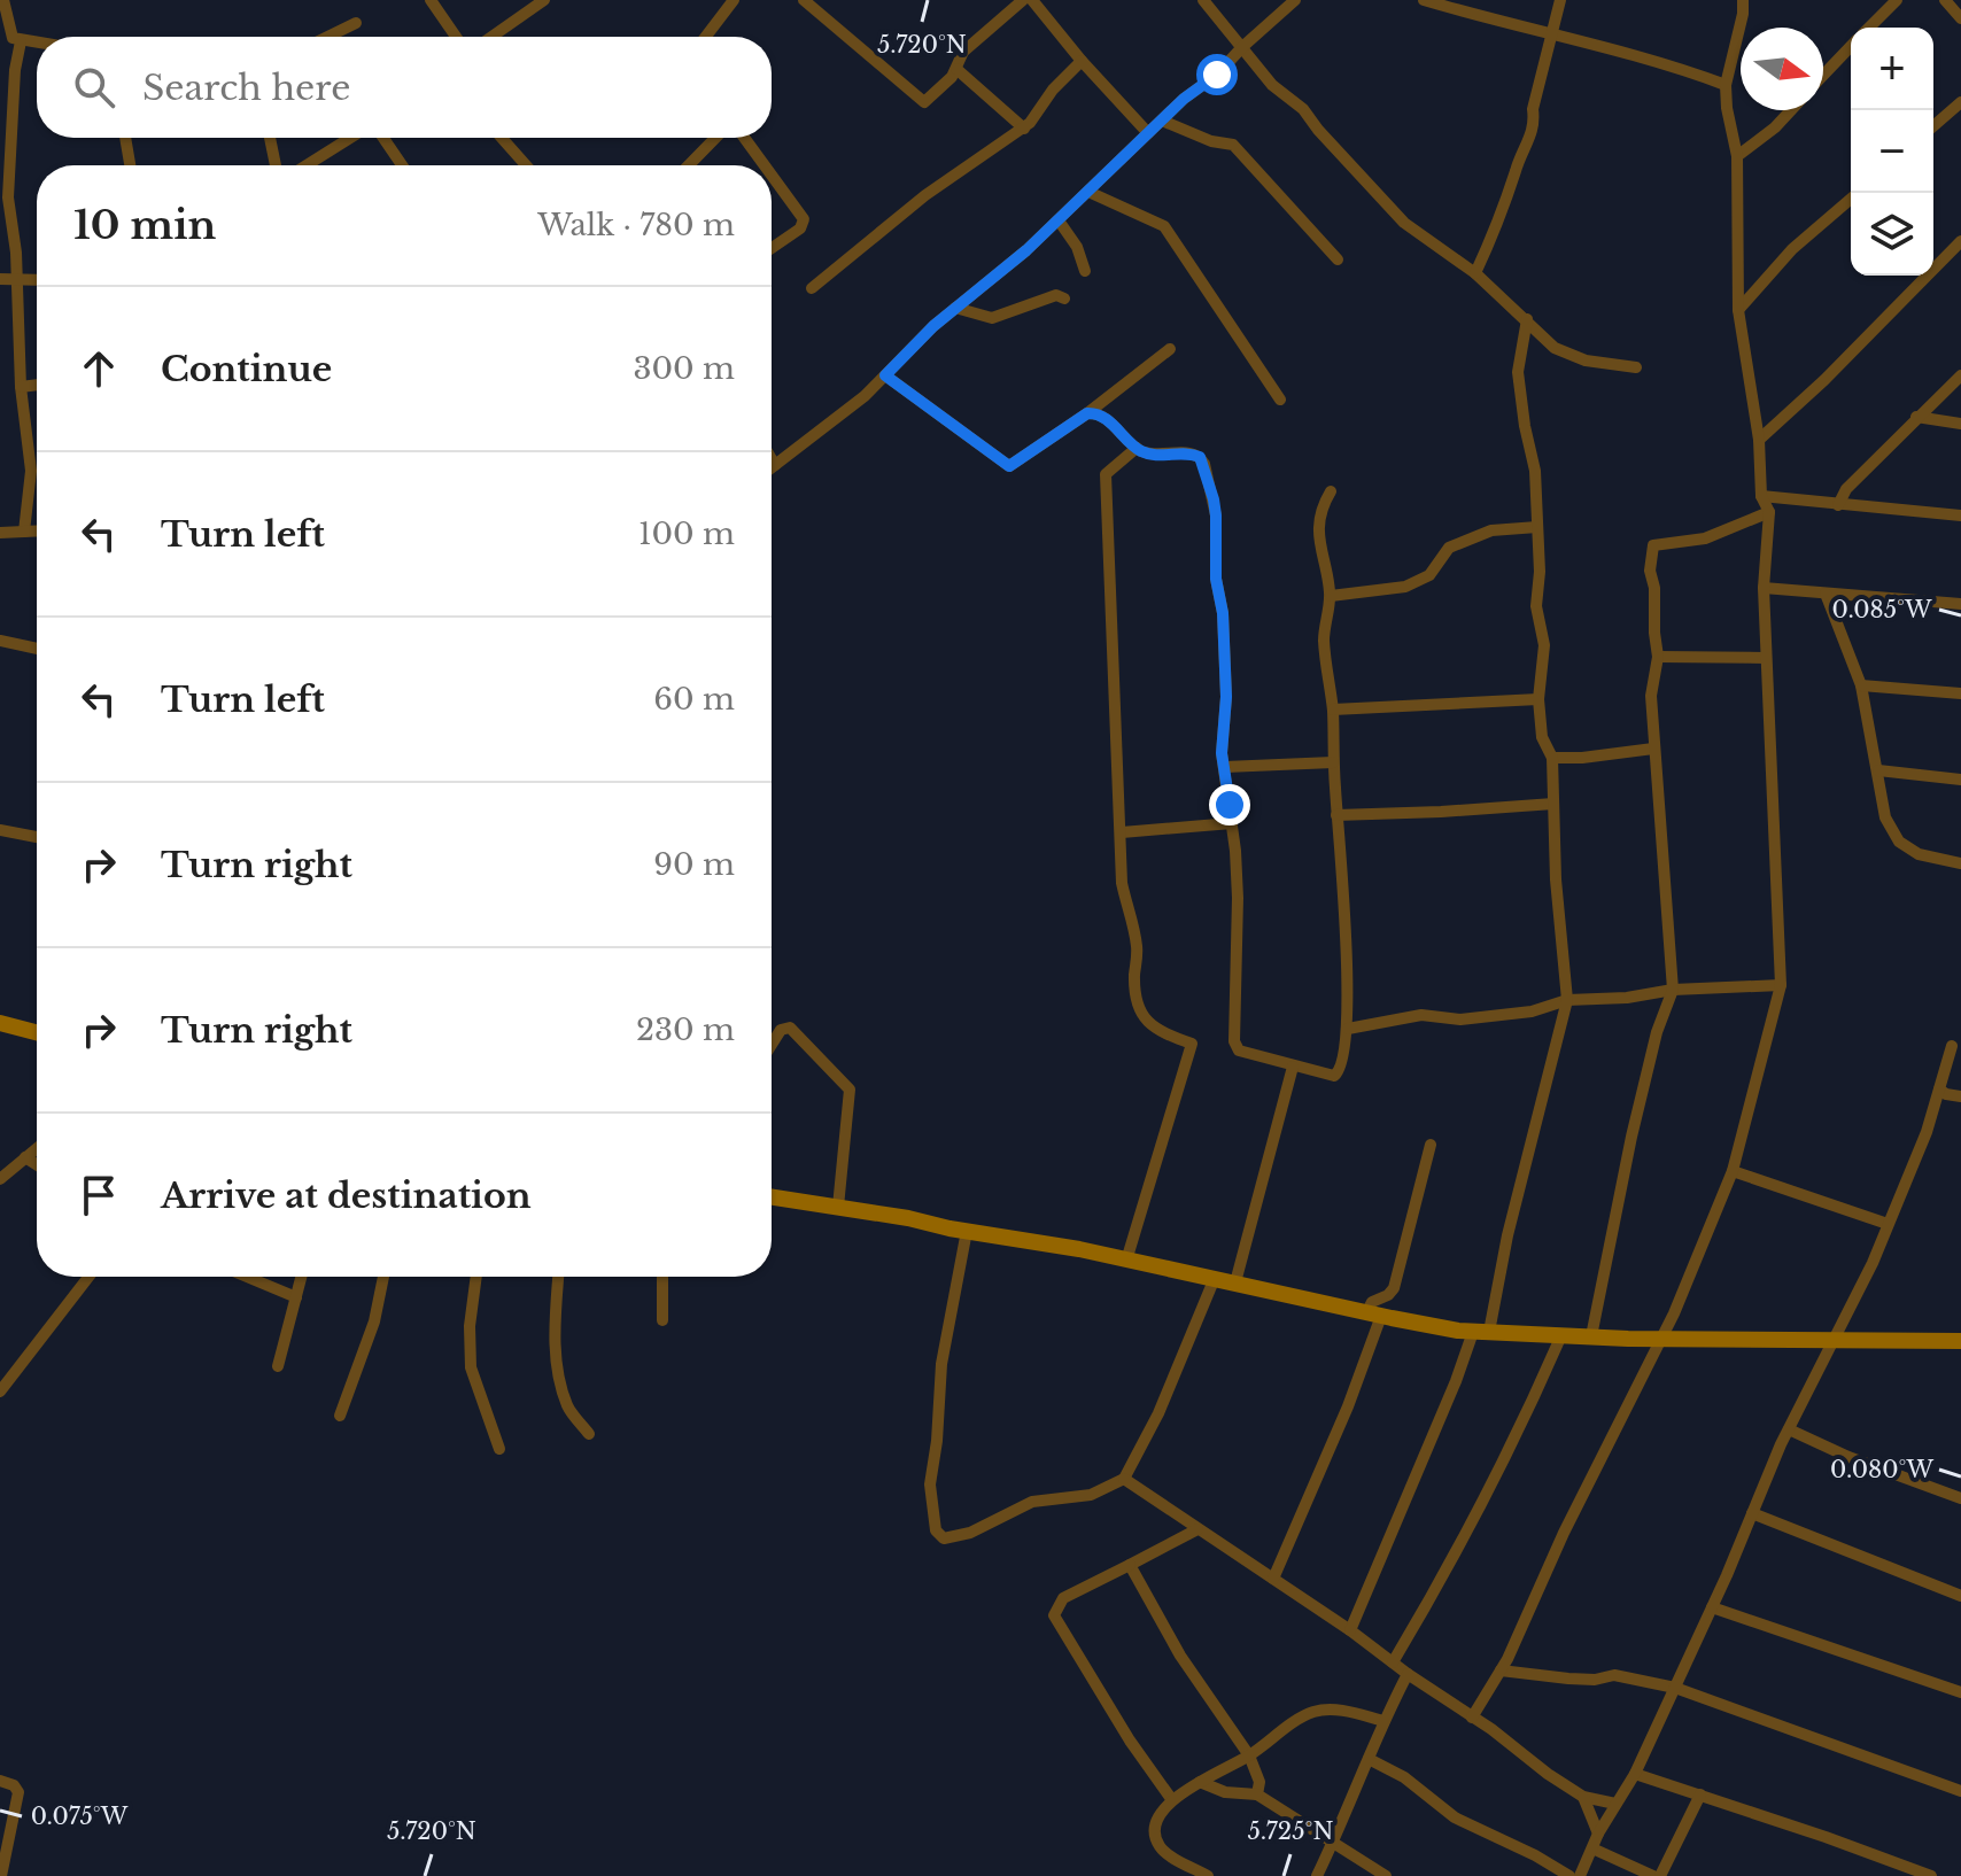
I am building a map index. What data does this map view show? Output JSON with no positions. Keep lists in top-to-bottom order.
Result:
{
  "north": "right",
  "page": {
    "map_buttons": ["+", "−"],
    "search": "Search here",
    "heading": ["10 min", "Walk · 780 m"],
    "list": [
      ["Continue", "300 m"],
      ["Turn left", "100 m"],
      ["Turn left", "60 m"],
      ["Turn right", "90 m"],
      ["Turn right", "230 m"],
      "Arrive at destination"
    ]
  },
  "coordinates": [
    "5.720°N",
    "0.085°W",
    "0.080°W",
    "0.075°W",
    "5.725°N"
  ]
}
